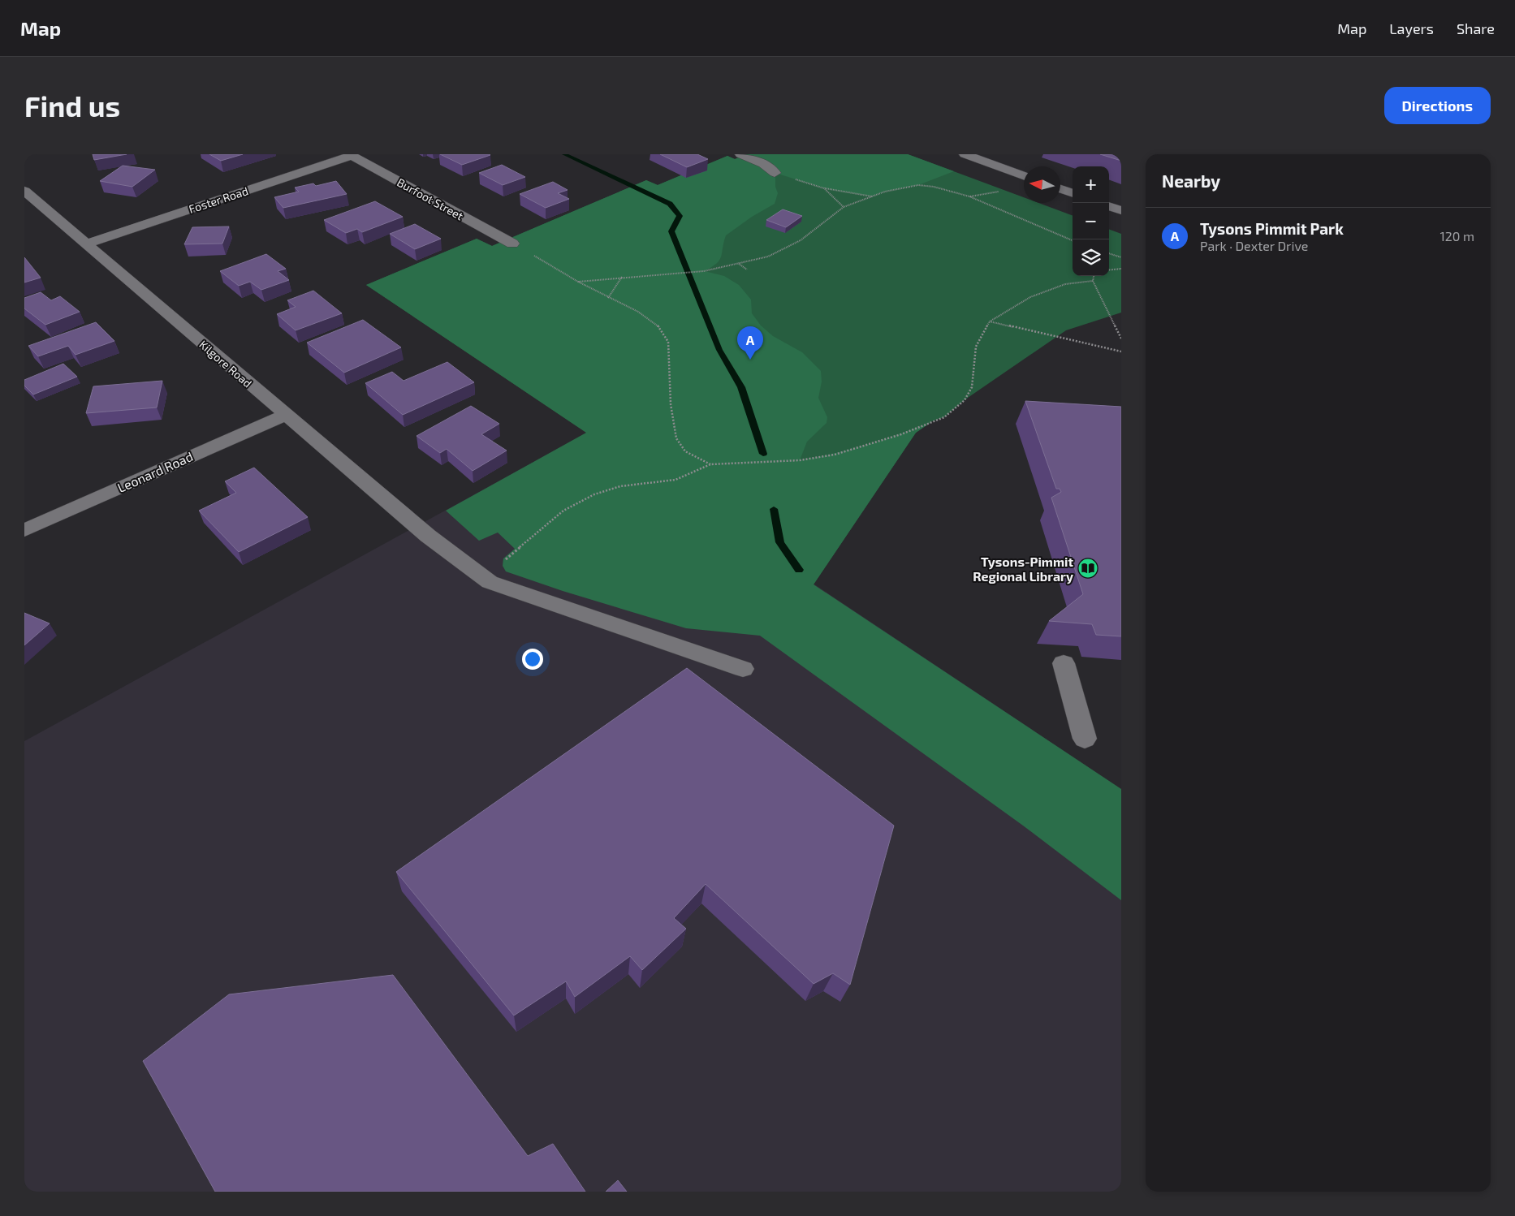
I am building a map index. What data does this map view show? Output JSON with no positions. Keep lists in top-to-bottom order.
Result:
{
  "streets": {
    "street": [
      "Burfoot Street",
      "Foster Road",
      "Kilgore Road",
      "Leonard Road"
    ]
  },
  "crossings": [
    ["Burfoot Street", "Foster Road"],
    ["Foster Road", "Kilgore Road"],
    ["Kilgore Road", "Leonard Road"]
  ],
  "places": {
    "library": ["Tysons-Pimmit Regional Library"]
  },
  "north": "left",
  "page": {
    "header": "Map",
    "nav": ["Map", "Layers", "Share"],
    "buttons": "Directions",
    "title": "Find us",
    "heading": "Nearby",
    "map_buttons": ["+", "−"],
    "list": [
      {
        "mark": "A",
        "name": "Tysons Pimmit Park",
        "note": "Park · Dexter Drive",
        "value": "120 m"
      }
    ],
    "pins": "A"
  }
}
